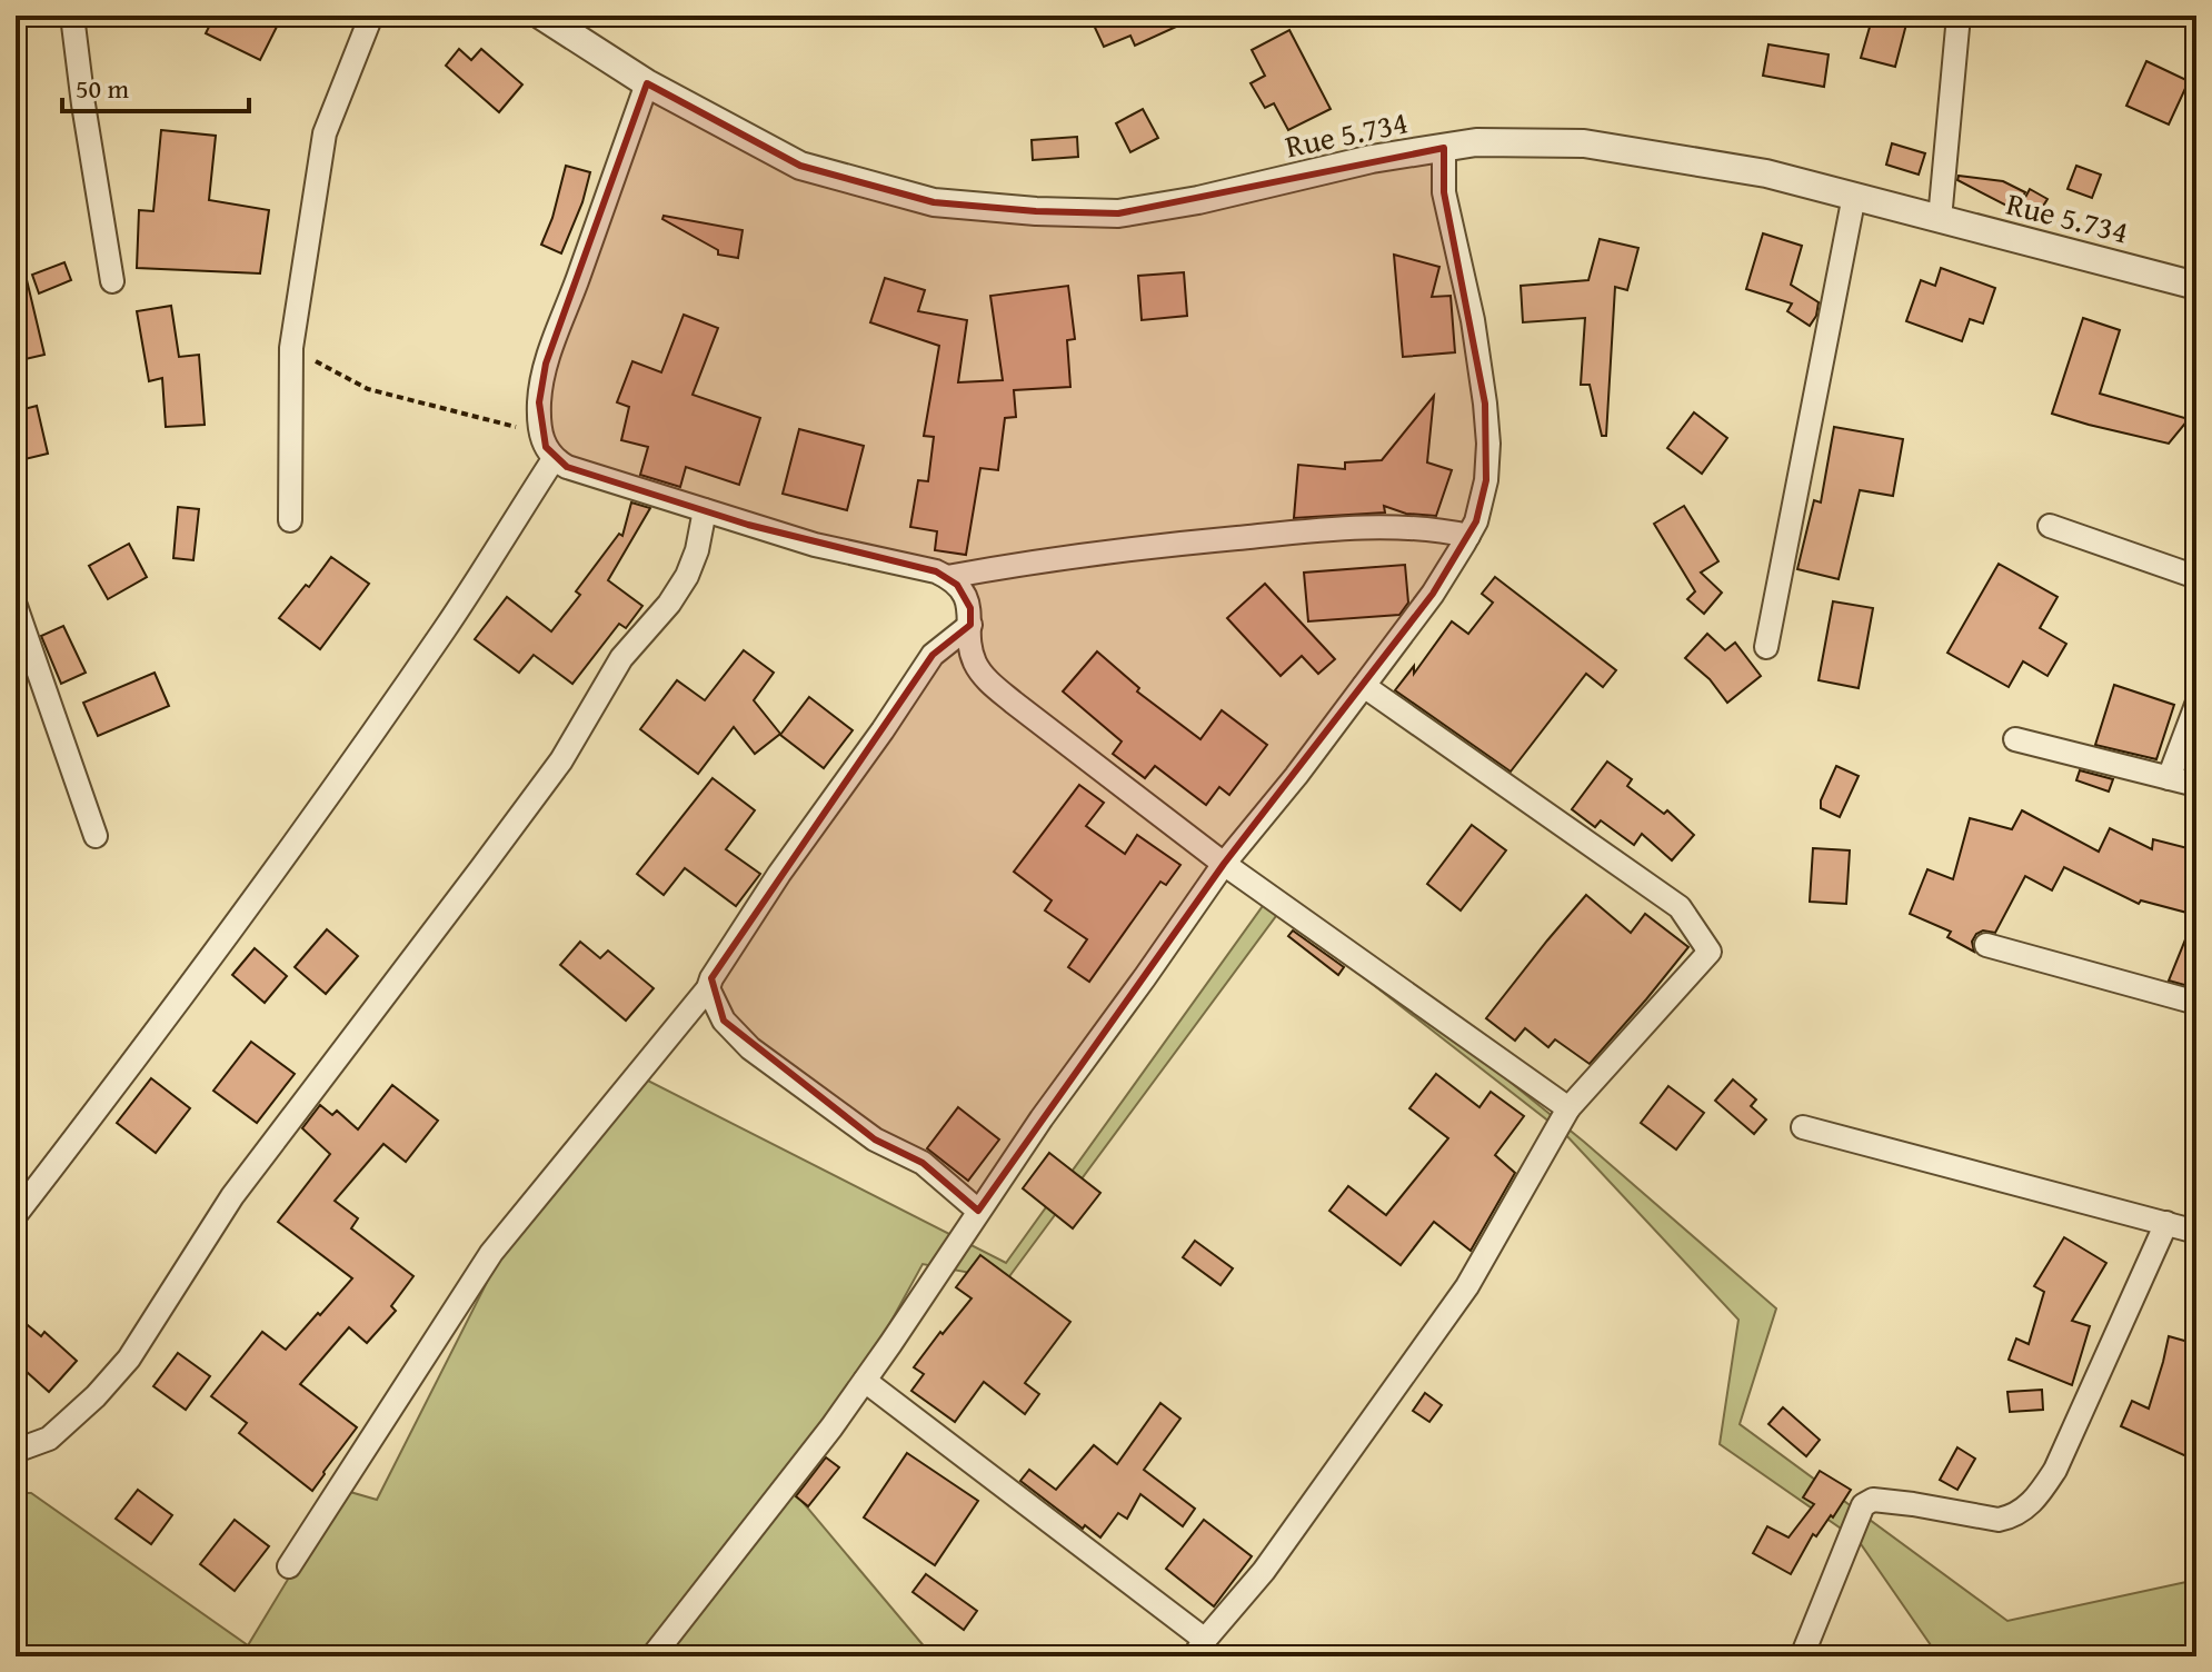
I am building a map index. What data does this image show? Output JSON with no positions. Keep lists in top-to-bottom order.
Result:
{
  "streets": {
    "street": ["Rue 5.734"]
  },
  "scale_bar": "50 m"
}
